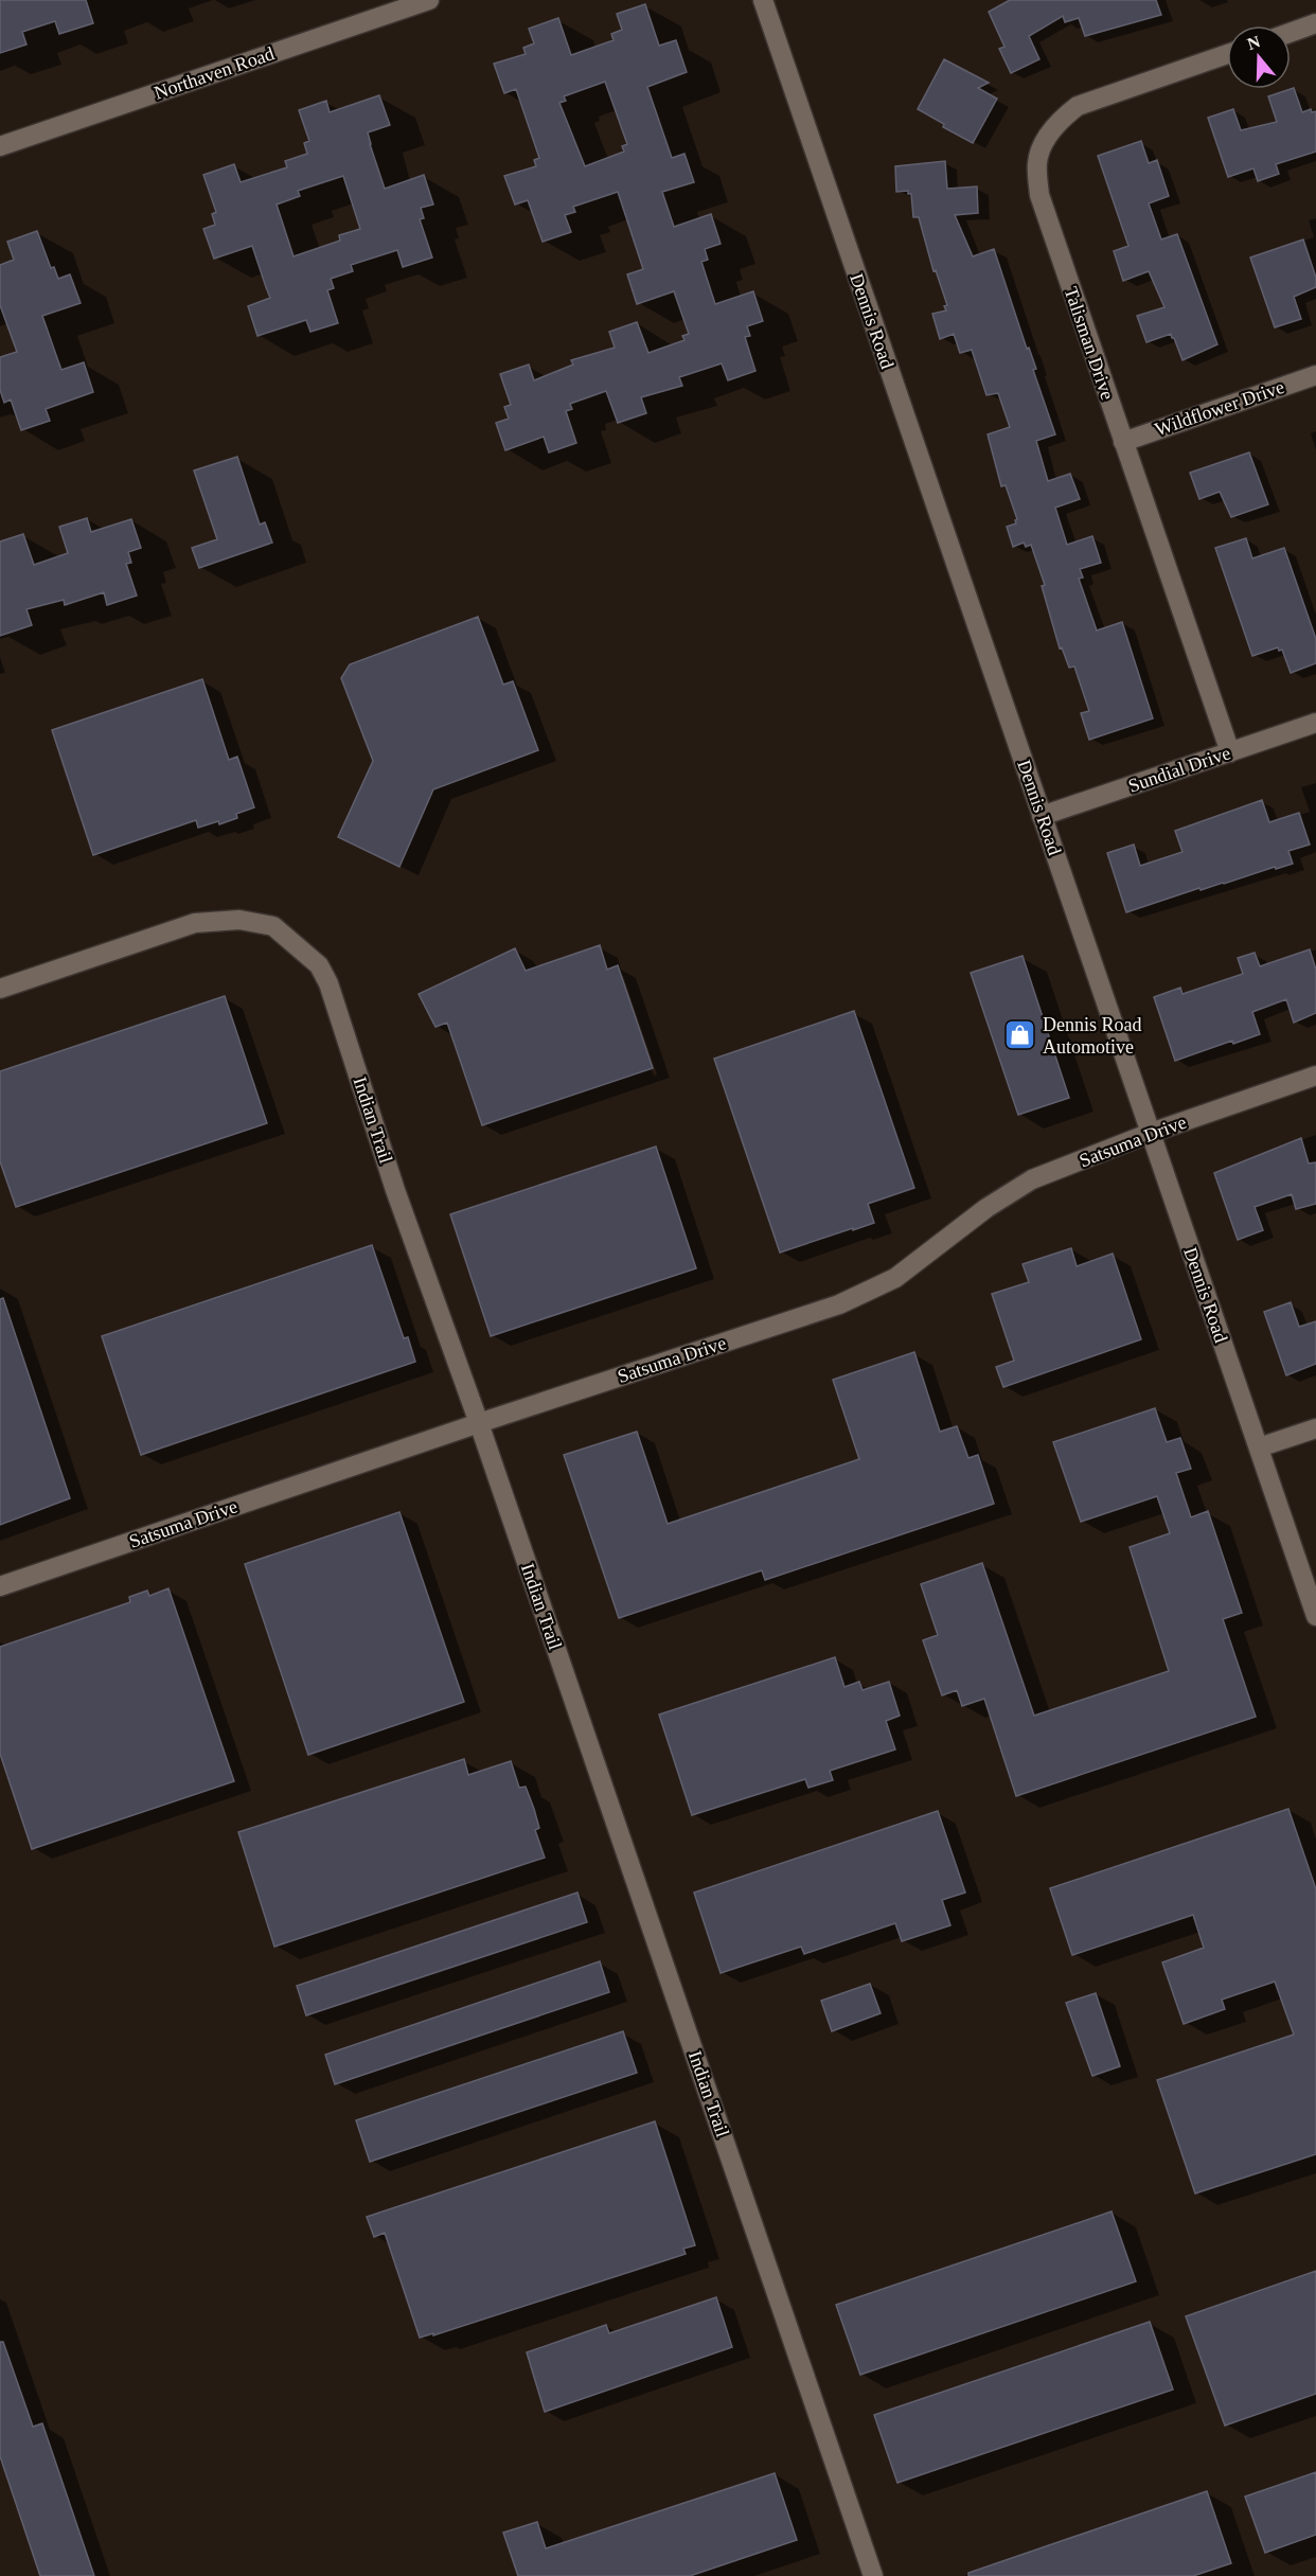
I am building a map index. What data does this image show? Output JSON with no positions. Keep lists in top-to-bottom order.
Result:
{
  "streets": {
    "street": [
      "Northaven Road",
      "Dennis Road",
      "Talisman Drive",
      "Wildflower Drive",
      "Sundial Drive",
      "Indian Trail",
      "Satsuma Drive"
    ]
  },
  "crossings": [
    ["Dennis Road", "Sundial Drive"],
    ["Dennis Road", "Satsuma Drive"],
    ["Talisman Drive", "Wildflower Drive"],
    ["Talisman Drive", "Sundial Drive"],
    ["Indian Trail", "Satsuma Drive"]
  ],
  "places": {
    "shop": ["Dennis Road Automotive"]
  },
  "north": "top"
}
